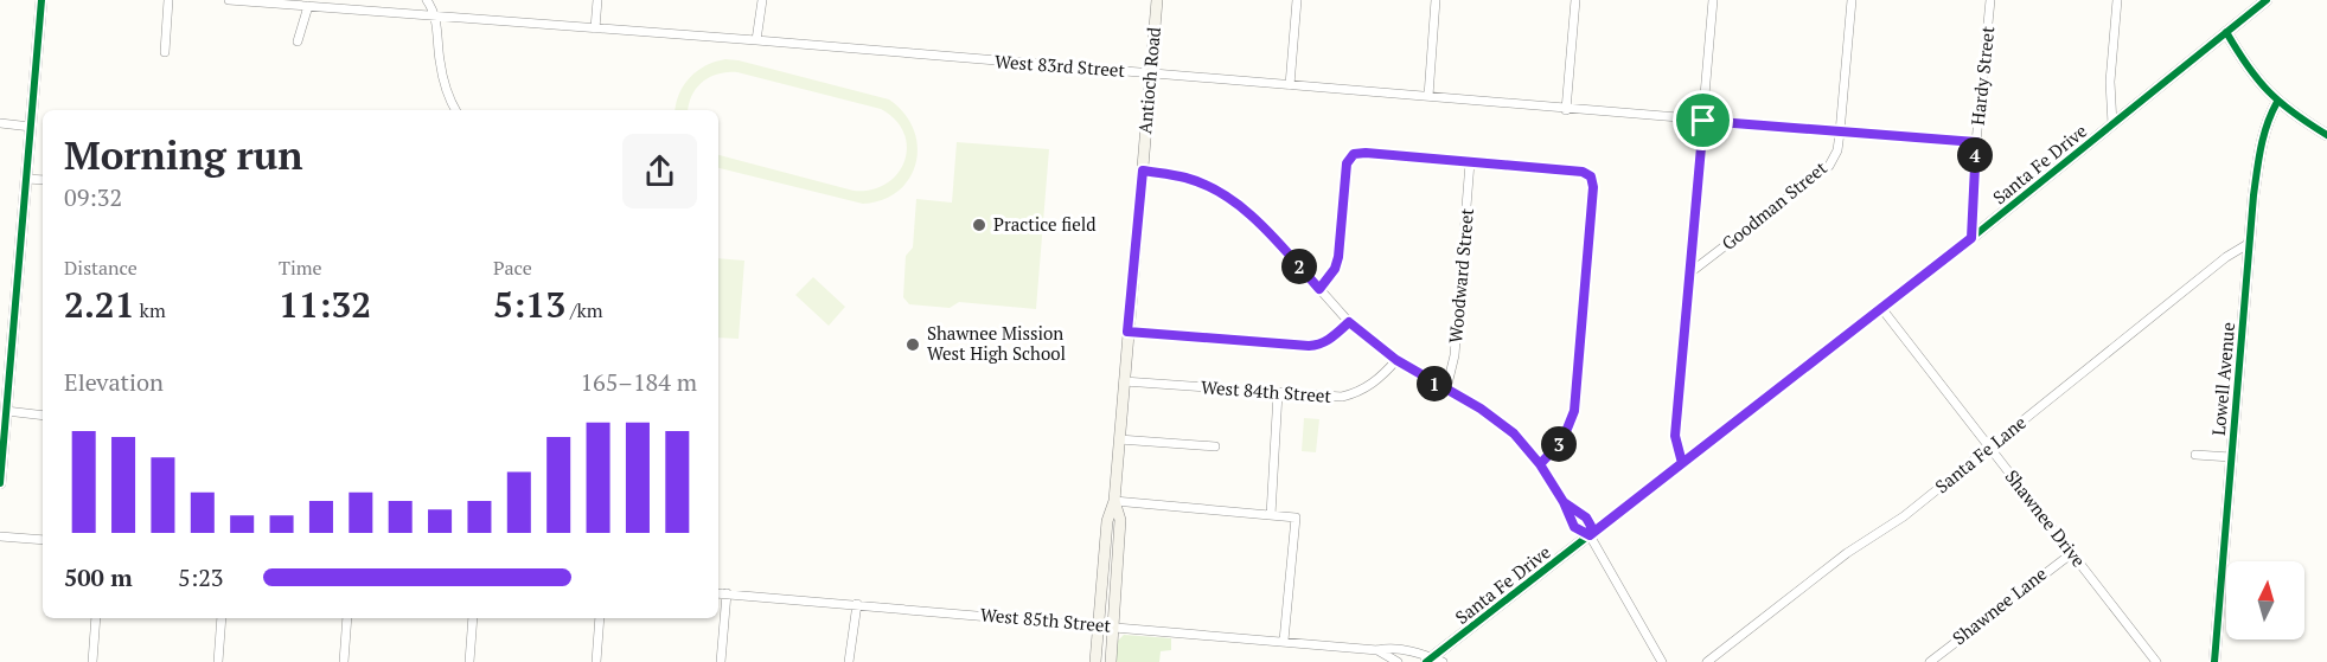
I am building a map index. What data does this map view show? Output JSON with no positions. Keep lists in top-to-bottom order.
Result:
{
  "streets": {
    "main road": ["Antioch Road", "Santa Fe Drive", "Lowell Avenue"],
    "street": [
      "West 83rd Street",
      "Hardy Street",
      "Goodman Street",
      "Woodward Street",
      "West 84th Street",
      "Santa Fe Lane",
      "Shawnee Drive",
      "Shawnee Lane",
      "West 85th Street"
    ]
  },
  "crossings": [
    ["West 83rd Street", "Hardy Street"],
    ["West 83rd Street", "Antioch Road"],
    ["West 83rd Street", "Goodman Street"],
    ["Hardy Street", "Santa Fe Drive"],
    ["Antioch Road", "West 84th Street"],
    ["Antioch Road", "West 85th Street"],
    ["Santa Fe Drive", "Shawnee Drive"],
    ["Santa Fe Drive", "West 85th Street"],
    ["Lowell Avenue", "Santa Fe Lane"],
    ["Santa Fe Lane", "Shawnee Drive"],
    ["Shawnee Drive", "Shawnee Lane"]
  ],
  "places": ["Practice field", "Shawnee Mission West High School"],
  "north": "top",
  "page": {
    "heading": ["Morning run", "09:32"],
    "pins": [
      "4",
      "2",
      "1",
      "3"
    ],
    "stats": [
      ["Distance", "2.21 km"],
      ["Time", "11:32"],
      ["Pace", "5:13 /km"]
    ],
    "chart": ["Elevation", "165–184 m"],
    "list": [
      {
        "name": "500 m",
        "note": "5:23"
      }
    ]
  }
}
